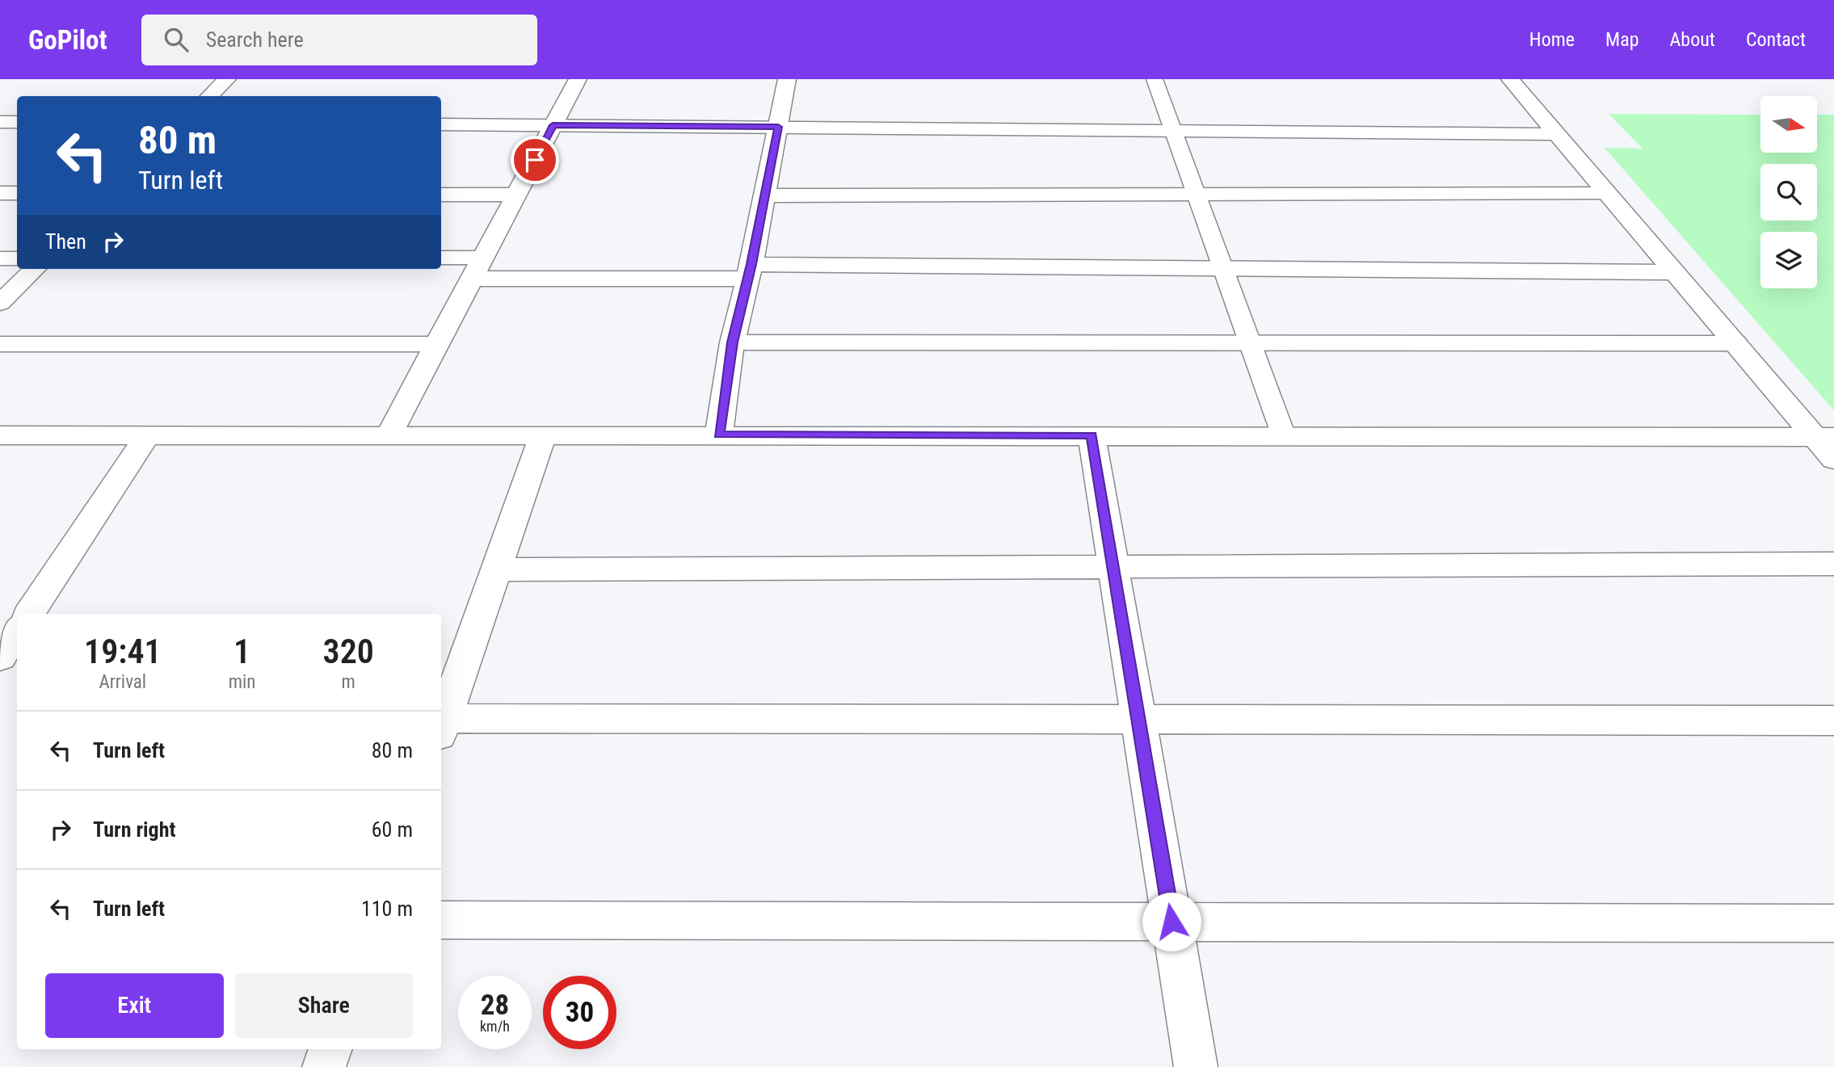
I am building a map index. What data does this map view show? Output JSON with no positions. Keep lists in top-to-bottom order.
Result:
{
  "north": "right",
  "page": {
    "header": "GoPilot",
    "search": "Search here",
    "nav": [
      "Home",
      "Map",
      "About",
      "Contact"
    ],
    "turn": ["80 m", "Turn left"],
    "then": "Then",
    "eta": [
      "19:41",
      "Arrival",
      "1",
      "min",
      "320",
      "m"
    ],
    "list": [
      {
        "name": "Turn left",
        "value": "80 m"
      },
      {
        "name": "Turn right",
        "value": "60 m"
      },
      {
        "name": "Turn left",
        "value": "110 m"
      }
    ],
    "buttons": ["Exit", "Share"],
    "speed": "28 km/h",
    "limit": "30"
  }
}
